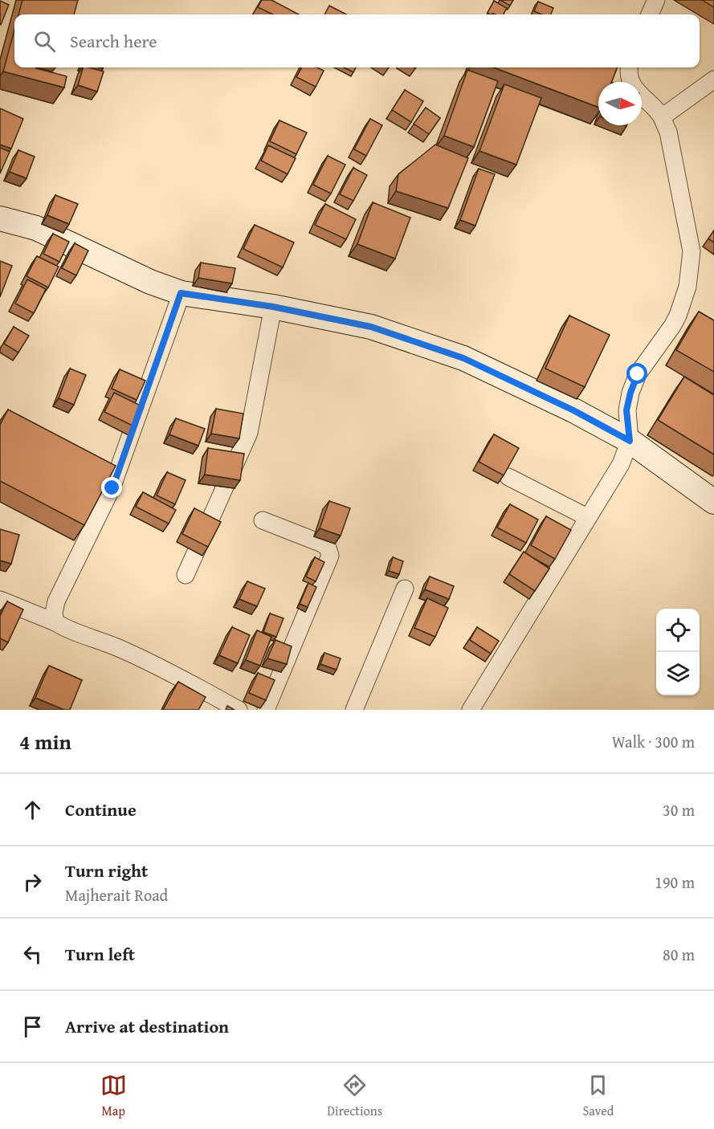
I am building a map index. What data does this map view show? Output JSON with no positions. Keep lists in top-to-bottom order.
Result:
{
  "north": "right",
  "page": {
    "search": "Search here",
    "heading": ["4 min", "Walk · 300 m"],
    "list": [
      ["Continue", "30 m"],
      ["Turn right", "Majherait Road", "190 m"],
      ["Turn left", "80 m"],
      "Arrive at destination"
    ],
    "nav": ["Map", "Directions", "Saved"]
  }
}
